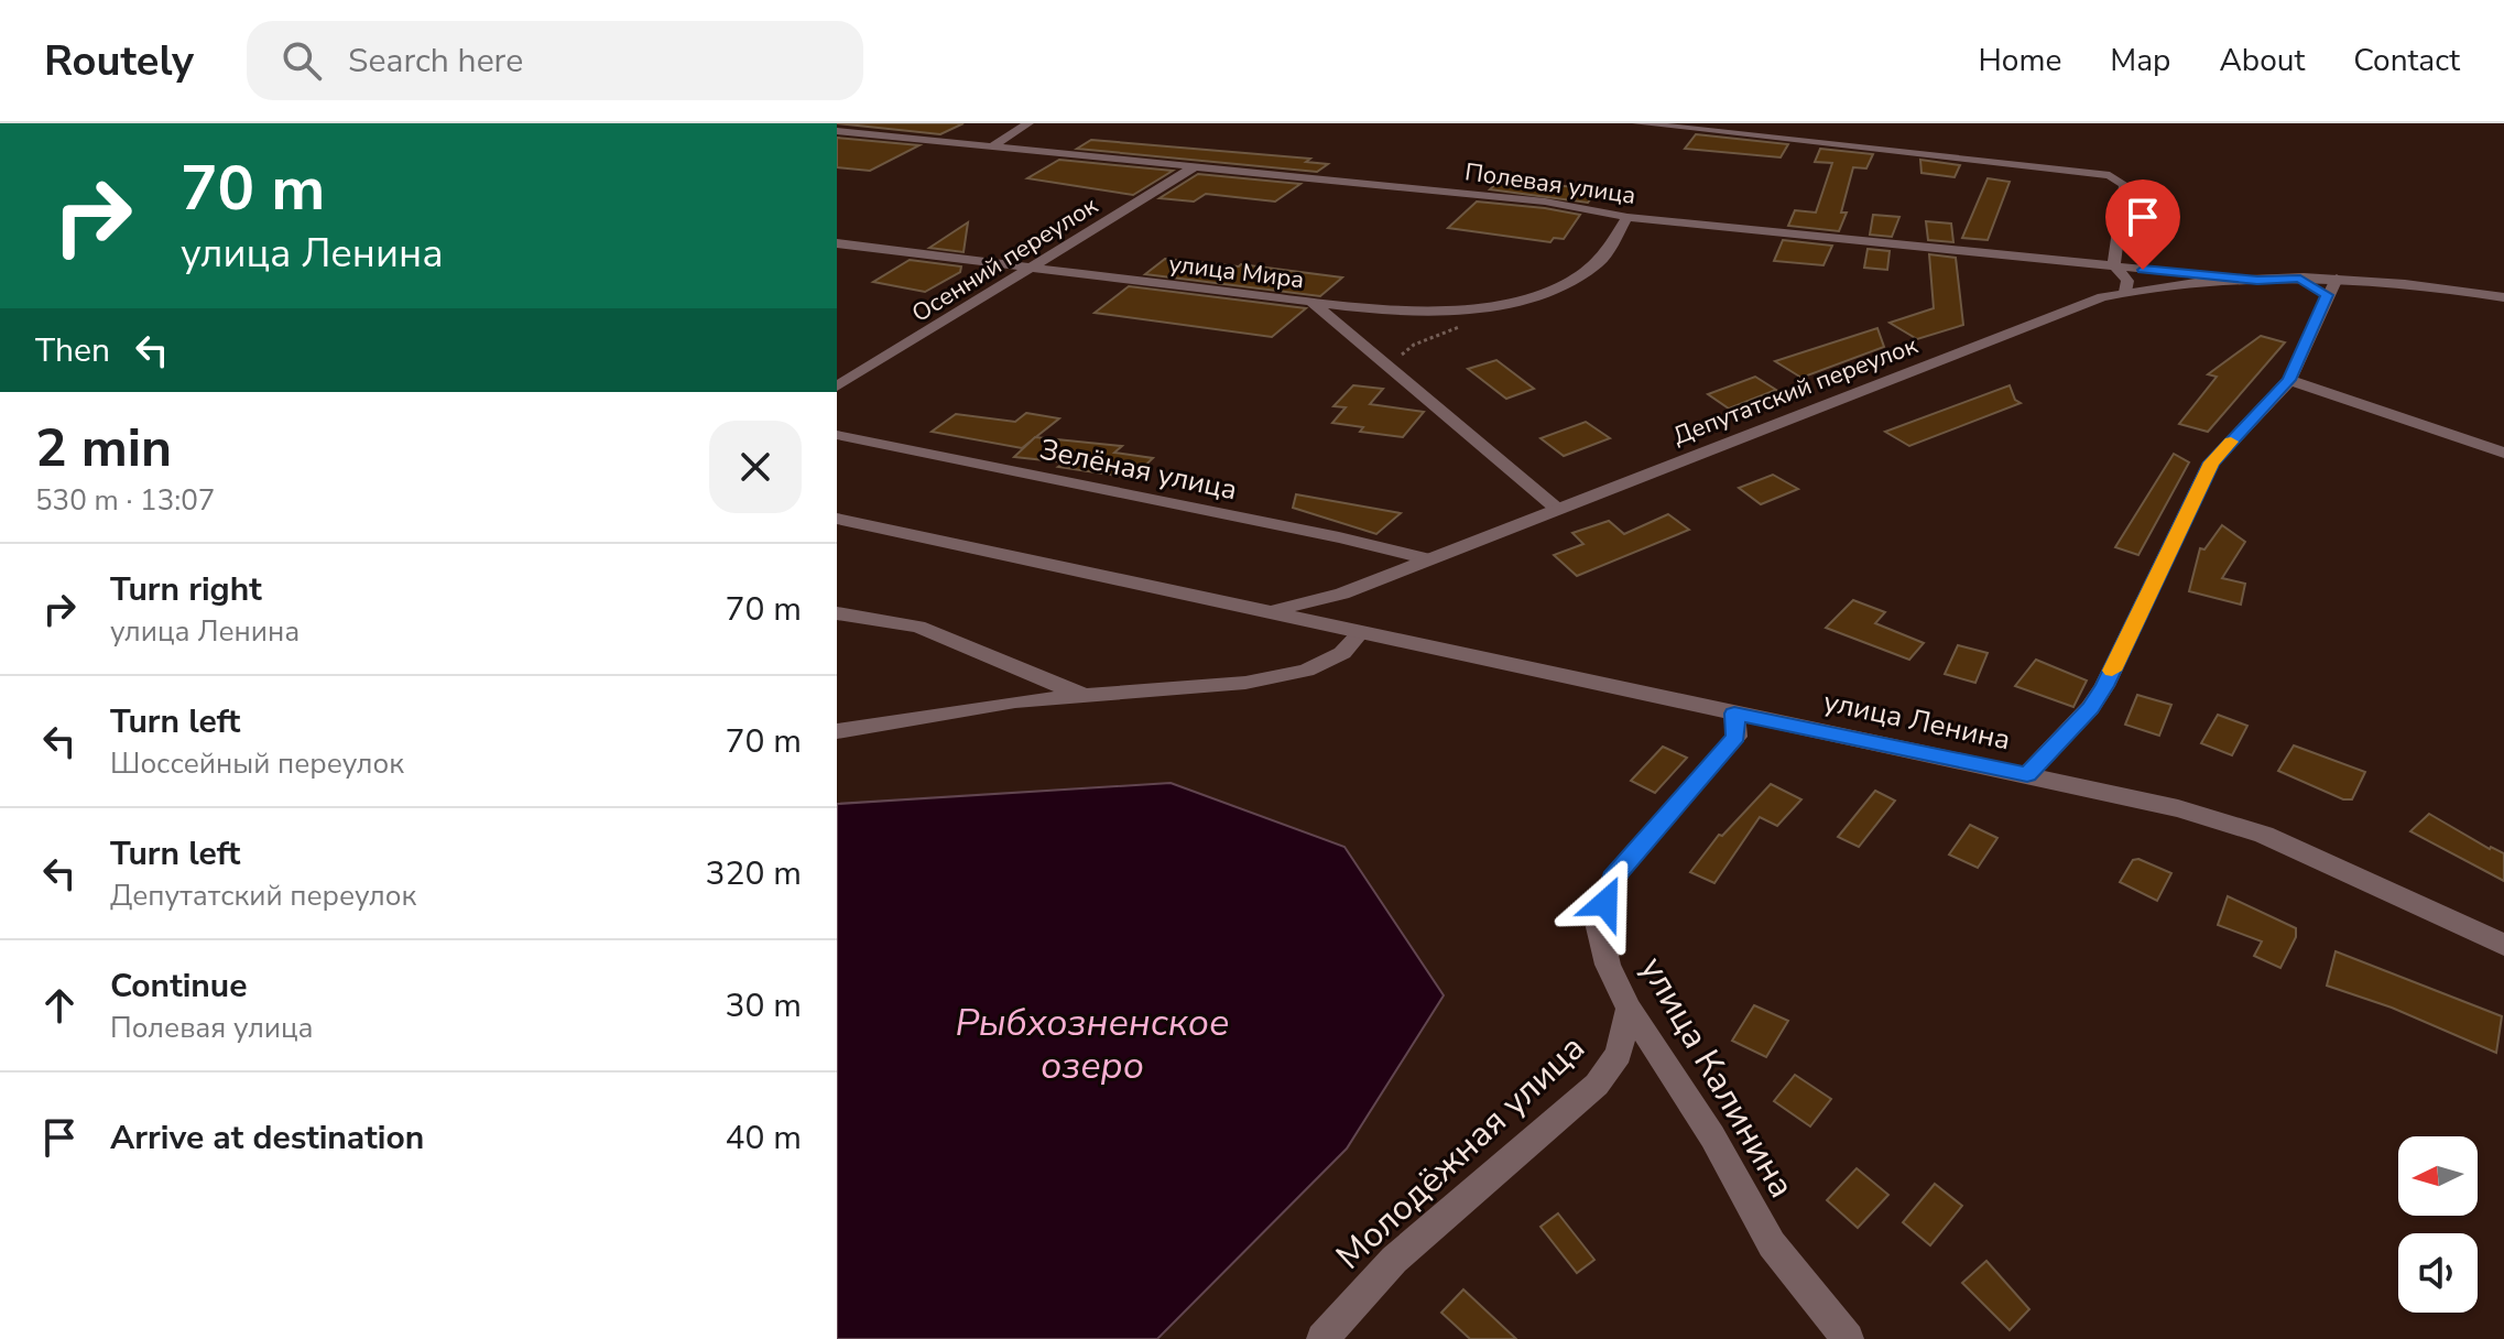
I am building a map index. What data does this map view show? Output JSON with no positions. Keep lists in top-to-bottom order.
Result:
{
  "streets": {
    "street": [
      "Полевая улица",
      "Осенний переулок",
      "улица Мира",
      "Депутатский переулок",
      "Зелёная улица",
      "улица Ленина",
      "улица Калинина",
      "Молодёжная улица"
    ]
  },
  "crossings": [
    ["Полевая улица", "Осенний переулок"],
    ["Полевая улица", "Депутатский переулок"],
    ["Осенний переулок", "улица Мира"],
    ["улица Мира", "Депутатский переулок"],
    ["Депутатский переулок", "Зелёная улица"],
    ["Депутатский переулок", "улица Ленина"],
    ["улица Ленина", "улица Калинина"],
    ["улица Калинина", "Молодёжная улица"]
  ],
  "water": ["Рыбхозненское озеро"],
  "north": "left",
  "page": {
    "header": "Routely",
    "search": "Search here",
    "nav": [
      "Home",
      "Map",
      "About",
      "Contact"
    ],
    "turn": ["70 m", "улица Ленина"],
    "then": "Then",
    "heading": ["2 min", "530 m · 13:07"],
    "list": [
      {
        "name": "Turn right",
        "note": "улица Ленина",
        "value": "70 m"
      },
      {
        "name": "Turn left",
        "note": "Шоссейный переулок",
        "value": "70 m"
      },
      {
        "name": "Turn left",
        "note": "Депутатский переулок",
        "value": "320 m"
      },
      {
        "name": "Continue",
        "note": "Полевая улица",
        "value": "30 m"
      },
      {
        "name": "Arrive at destination",
        "value": "40 m"
      }
    ]
  }
}
